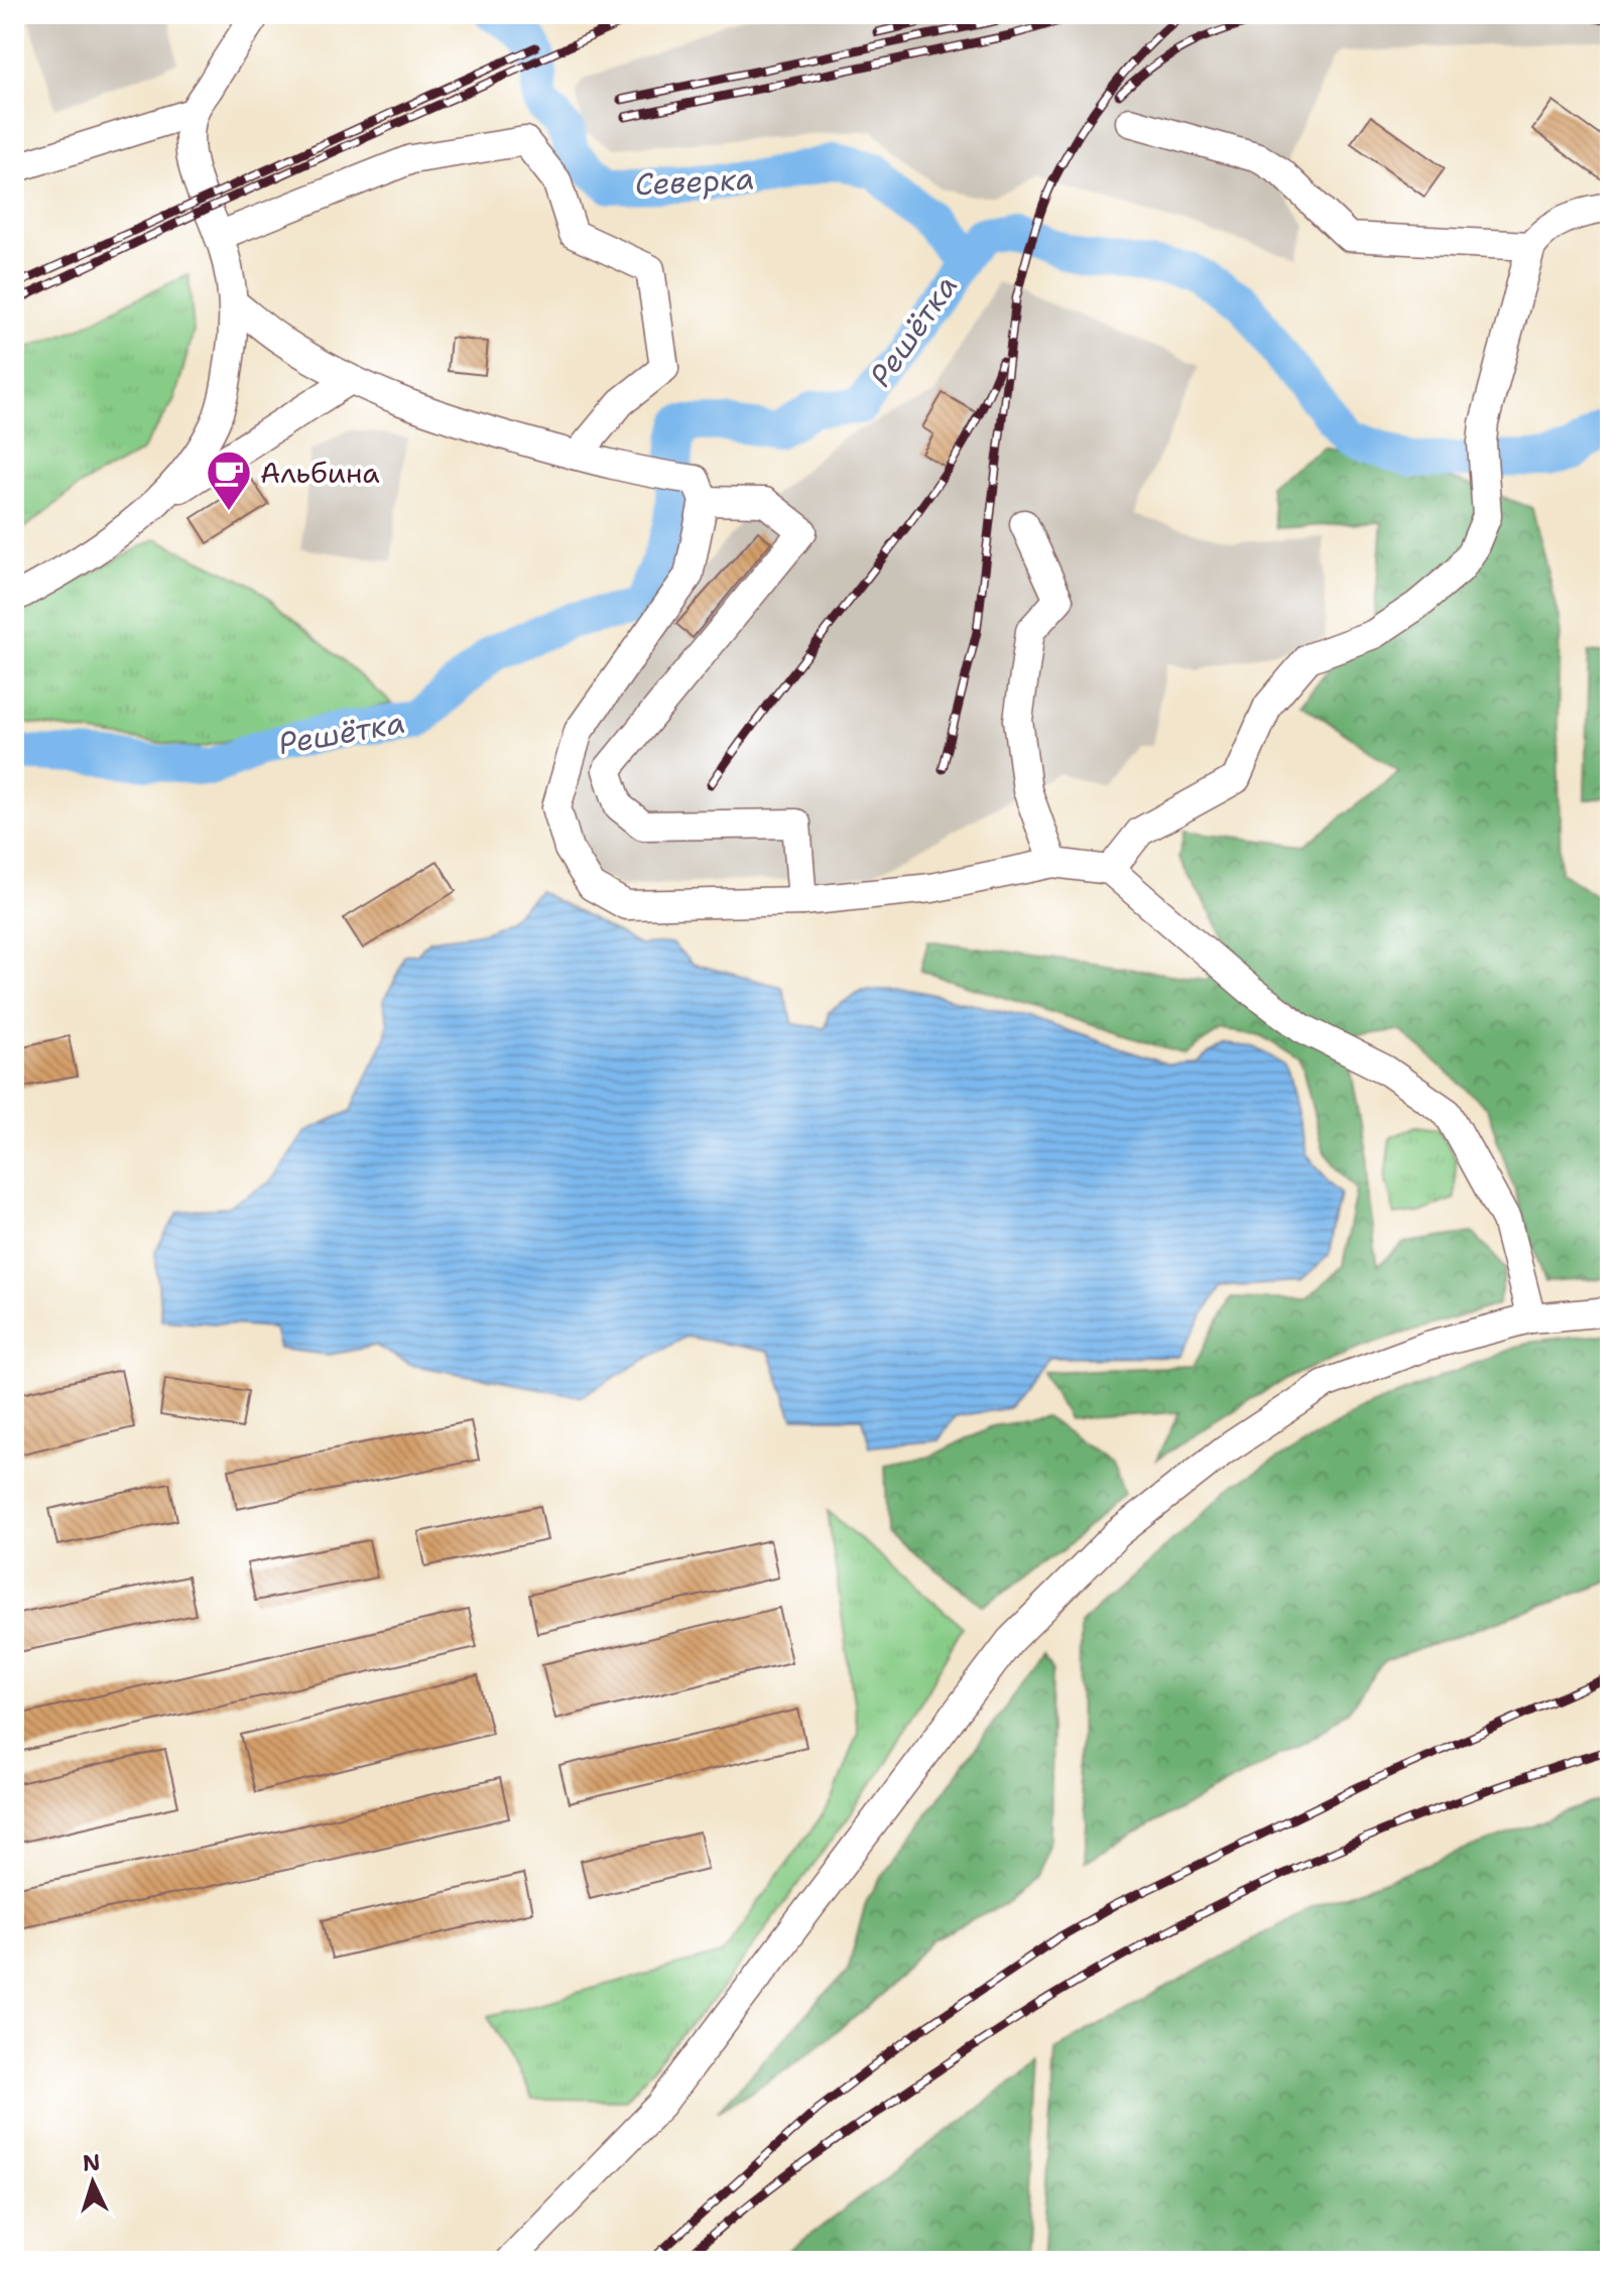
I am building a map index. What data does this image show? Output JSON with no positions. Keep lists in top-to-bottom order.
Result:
{
  "water": ["Северка", "Решётка"],
  "places": {
    "cafe": ["Альбина"]
  },
  "north": "top"
}
